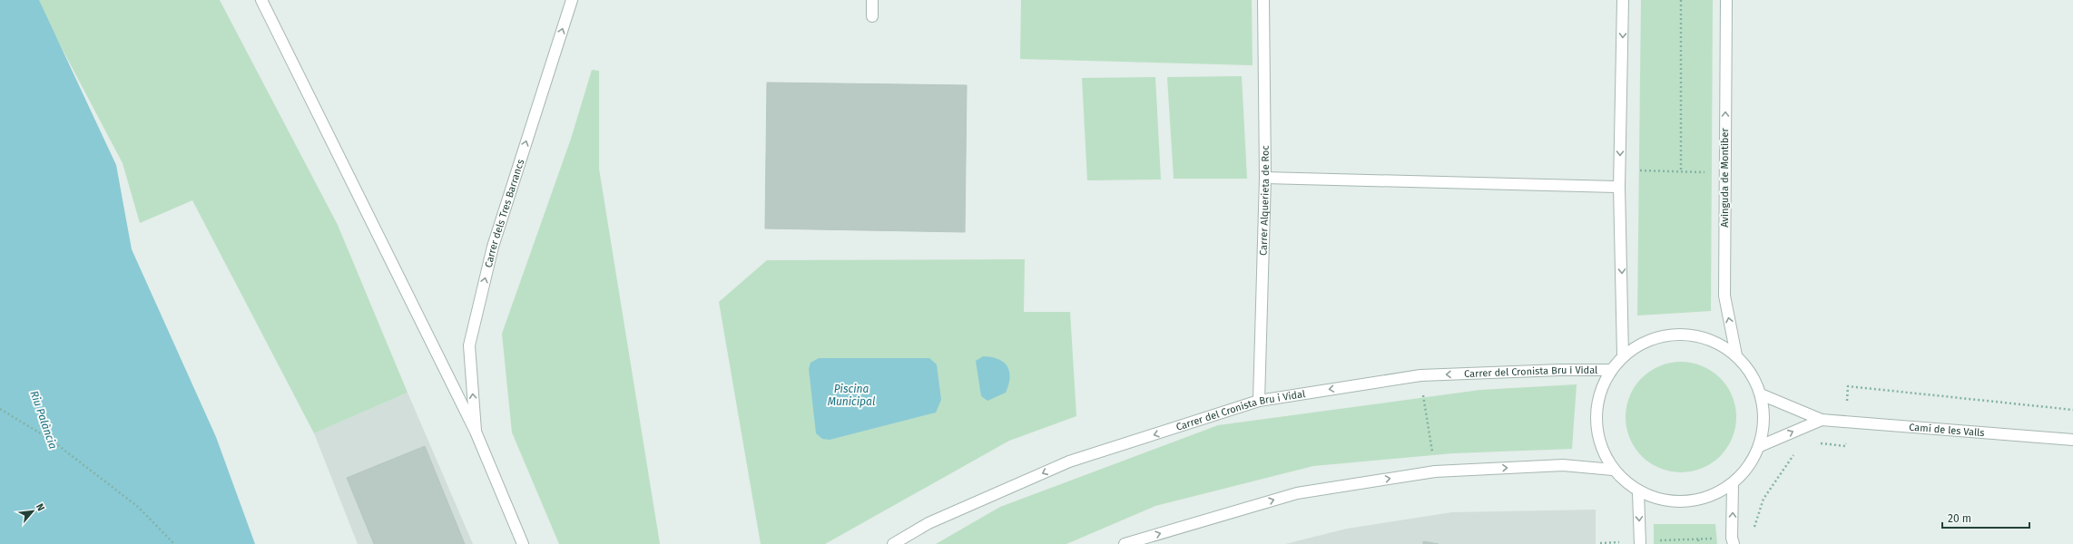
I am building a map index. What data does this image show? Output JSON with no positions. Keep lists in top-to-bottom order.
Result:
{
  "streets": {
    "street": [
      "Avinguda de Montiber",
      "Carrer Alquerieta de Roc",
      "Carrer dels Tres Barrancs",
      "Carrer del Cronista Bru i Vidal",
      "Camí de les Valls"
    ]
  },
  "crossings": [
    ["Carrer Alquerieta de Roc", "Carrer del Cronista Bru i Vidal"]
  ],
  "one_way": ["Avinguda de Montiber", "Carrer dels Tres Barrancs"],
  "water": ["Piscina Municipal", "Riu Palància"],
  "scale_bar": "20 m",
  "north": "top right"
}
